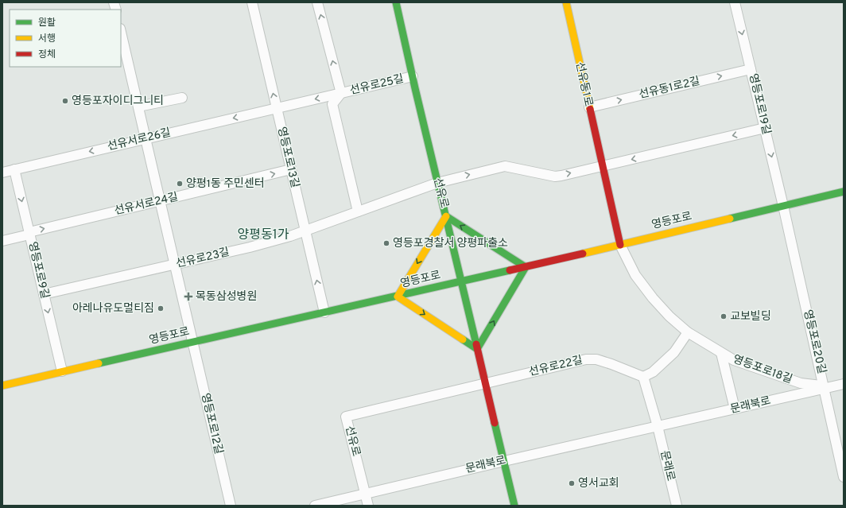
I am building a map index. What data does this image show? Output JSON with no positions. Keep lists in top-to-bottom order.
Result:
{
  "streets": {
    "main road": ["선유동1로", "선유로", "영등포로"],
    "street": [
      "선유로25길",
      "선유동1로2길",
      "영등포로19길",
      "선유서로26길",
      "영등포로13길",
      "선유서로24길",
      "선유로23길",
      "영등포로9길",
      "영등포로20길",
      "선유로22길",
      "영등포로18길",
      "문래북로",
      "영등포로12길",
      "문래로"
    ]
  },
  "crossings": [
    ["선유동1로", "선유동1로2길"],
    ["선유동1로", "영등포로"],
    ["선유동1로", "선유로23길"],
    ["선유동1로", "영등포로18길"],
    ["선유로25길", "선유서로26길"],
    ["선유로25길", "영등포로13길"],
    ["선유로25길", "선유로"],
    ["선유동1로2길", "영등포로19길"],
    ["영등포로19길", "영등포로"],
    ["영등포로19길", "영등포로20길"],
    ["선유서로26길", "영등포로13길"],
    ["선유서로26길", "영등포로9길"],
    ["선유서로26길", "영등포로12길"],
    ["영등포로13길", "선유서로24길"],
    ["영등포로13길", "영등포로"],
    ["영등포로13길", "선유로23길"],
    ["선유로", "영등포로"],
    ["선유로", "선유로23길"],
    ["선유로", "선유로22길"],
    ["선유로", "문래북로"],
    ["선유서로24길", "영등포로9길"],
    ["선유서로24길", "영등포로12길"],
    ["영등포로", "영등포로9길"],
    ["영등포로", "영등포로20길"],
    ["영등포로", "영등포로18길"],
    ["영등포로", "영등포로12길"],
    ["선유로23길", "영등포로9길"],
    ["선유로23길", "영등포로12길"],
    ["영등포로20길", "영등포로18길"],
    ["영등포로20길", "문래북로"],
    ["영등포로18길", "문래북로"],
    ["문래북로", "문래로"]
  ],
  "one_way": [
    "영등포로19길",
    "선유서로26길",
    "영등포로13길",
    "선유서로24길",
    "영등포로9길"
  ],
  "districts": ["양평동1가"],
  "places": {
    "other": [
      "영등포자이디그니티",
      "양평1동 주민센터",
      "영등포경찰서 양평파출소",
      "아레나유도멀티짐",
      "교보빌딩",
      "영서교회"
    ],
    "health": ["목동삼성병원"]
  },
  "legend": ["원활", "서행", "정체"]
}
